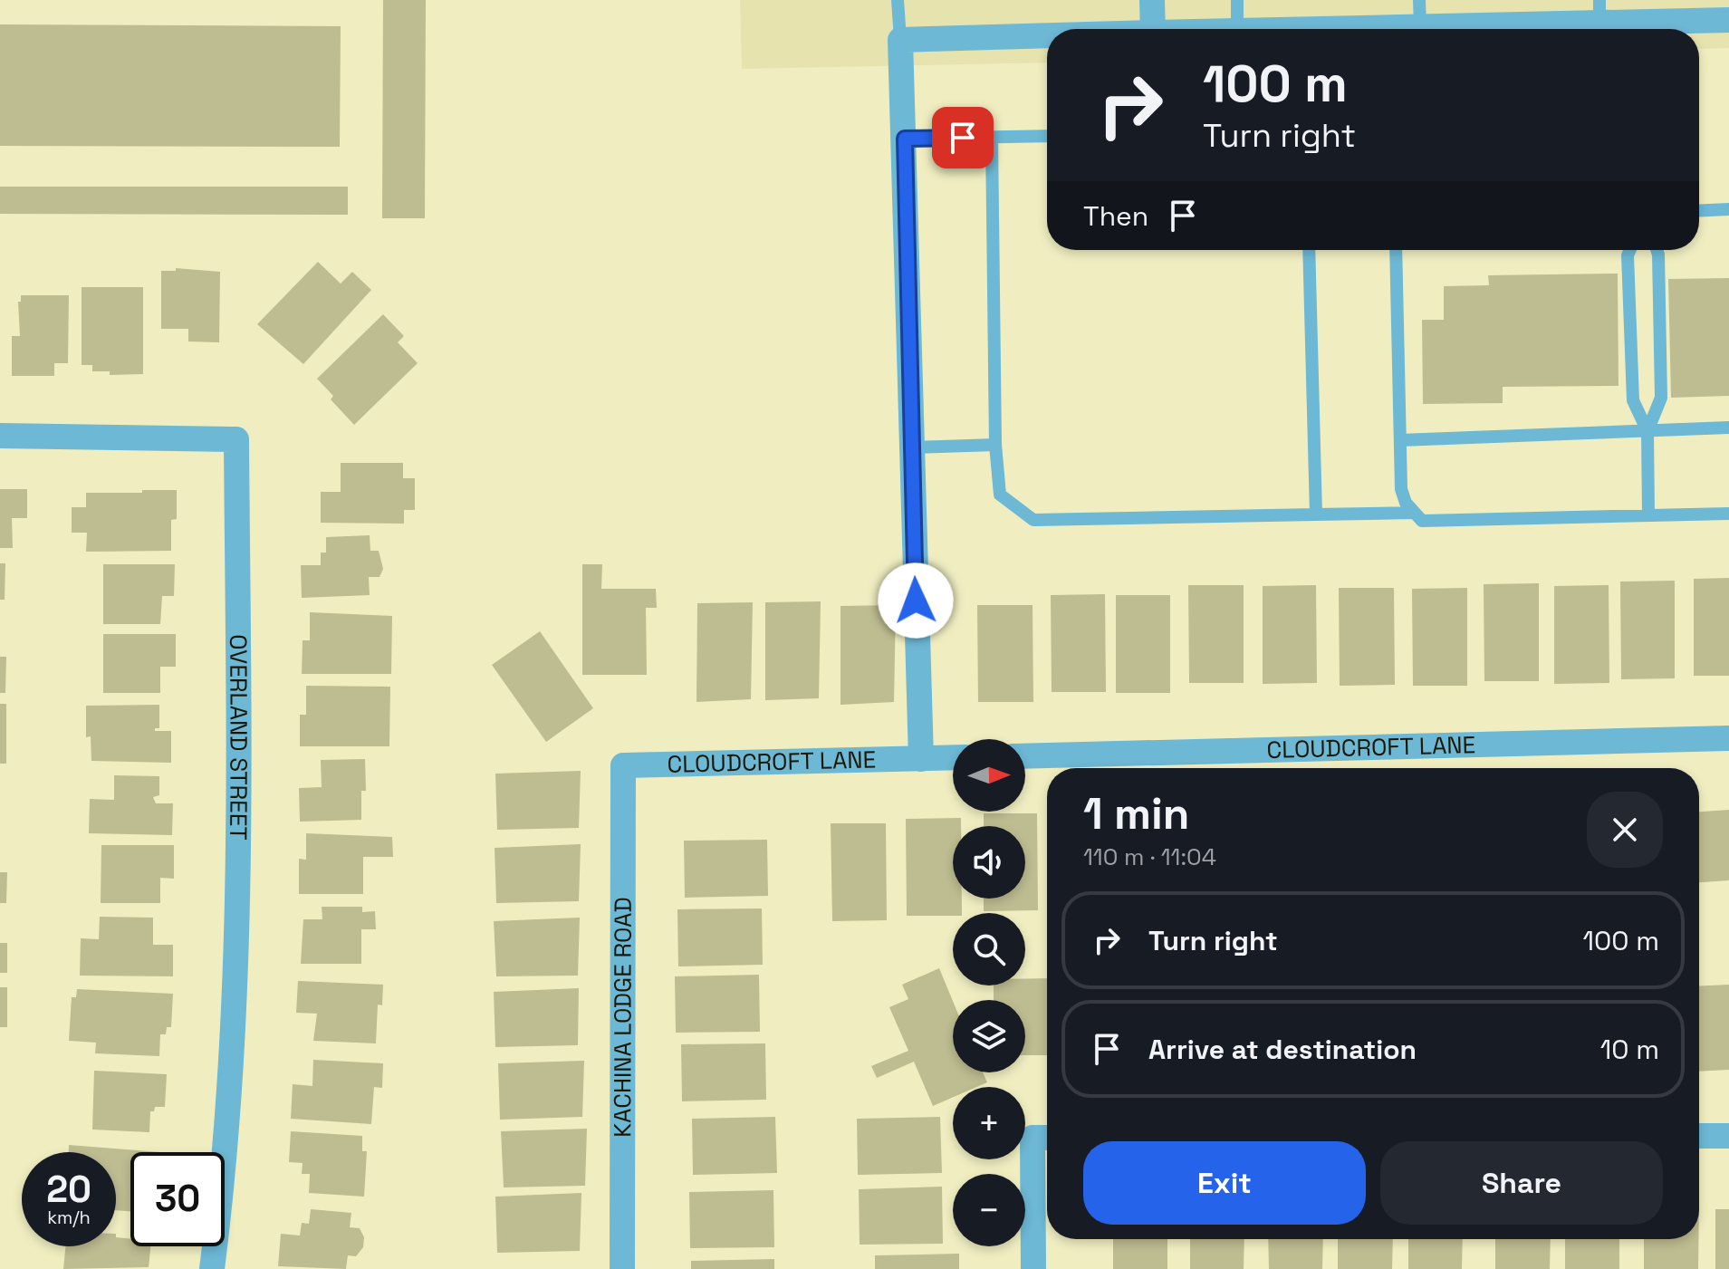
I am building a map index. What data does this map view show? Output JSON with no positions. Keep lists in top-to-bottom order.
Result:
{
  "streets": {
    "street": ["OVERLAND STREET", "CLOUDCROFT LANE", "KACHINA LODGE ROAD"]
  },
  "crossings": [
    ["CLOUDCROFT LANE", "KACHINA LODGE ROAD"]
  ],
  "north": "right",
  "page": {
    "turn": ["100 m", "Turn right"],
    "then": "Then",
    "map_buttons": ["+", "−"],
    "heading": ["1 min", "110 m · 11:04"],
    "list": [
      {
        "name": "Turn right",
        "value": "100 m"
      },
      {
        "name": "Arrive at destination",
        "value": "10 m"
      }
    ],
    "buttons": ["Exit", "Share"],
    "speed": "20 km/h",
    "limit": "30"
  }
}
